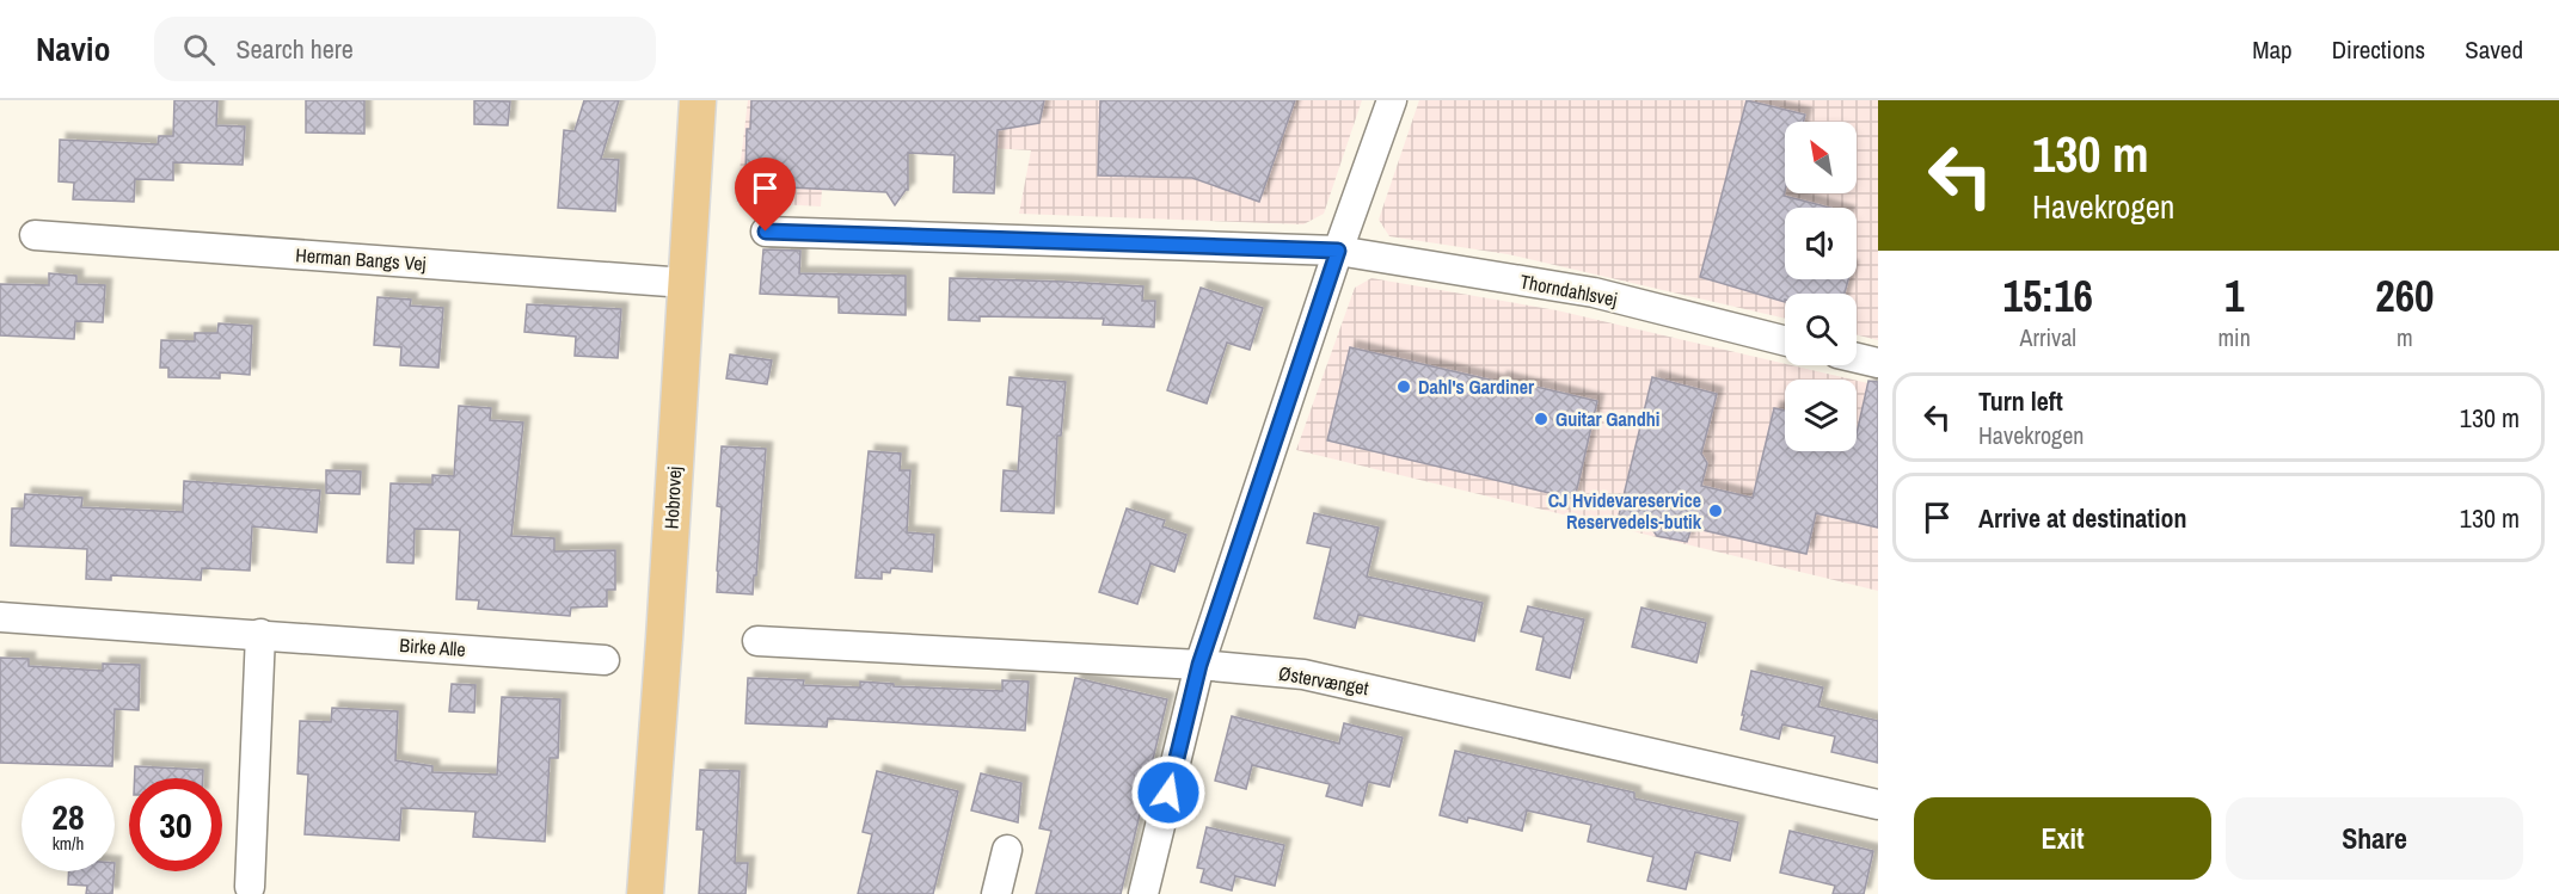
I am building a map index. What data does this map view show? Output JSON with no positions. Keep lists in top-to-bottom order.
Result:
{
  "streets": {
    "main road": ["Hobrovej"],
    "street": [
      "Herman Bangs Vej",
      "Thorndahlsvej",
      "Birke Alle",
      "Østervænget"
    ]
  },
  "crossings": [
    ["Herman Bangs Vej", "Hobrovej"]
  ],
  "places": ["Dahl's Gardiner", "Guitar Gandhi", "CJ Hvidevareservice Reservedels-butik"],
  "north": "top left",
  "page": {
    "header": "Navio",
    "search": "Search here",
    "nav": ["Map", "Directions", "Saved"],
    "turn": ["130 m", "Havekrogen"],
    "eta": [
      "15:16",
      "Arrival",
      "1",
      "min",
      "260",
      "m"
    ],
    "list": [
      {
        "name": "Turn left",
        "note": "Havekrogen",
        "value": "130 m"
      },
      {
        "name": "Arrive at destination",
        "value": "130 m"
      }
    ],
    "speed": "28 km/h",
    "limit": "30",
    "buttons": ["Exit", "Share"]
  }
}
